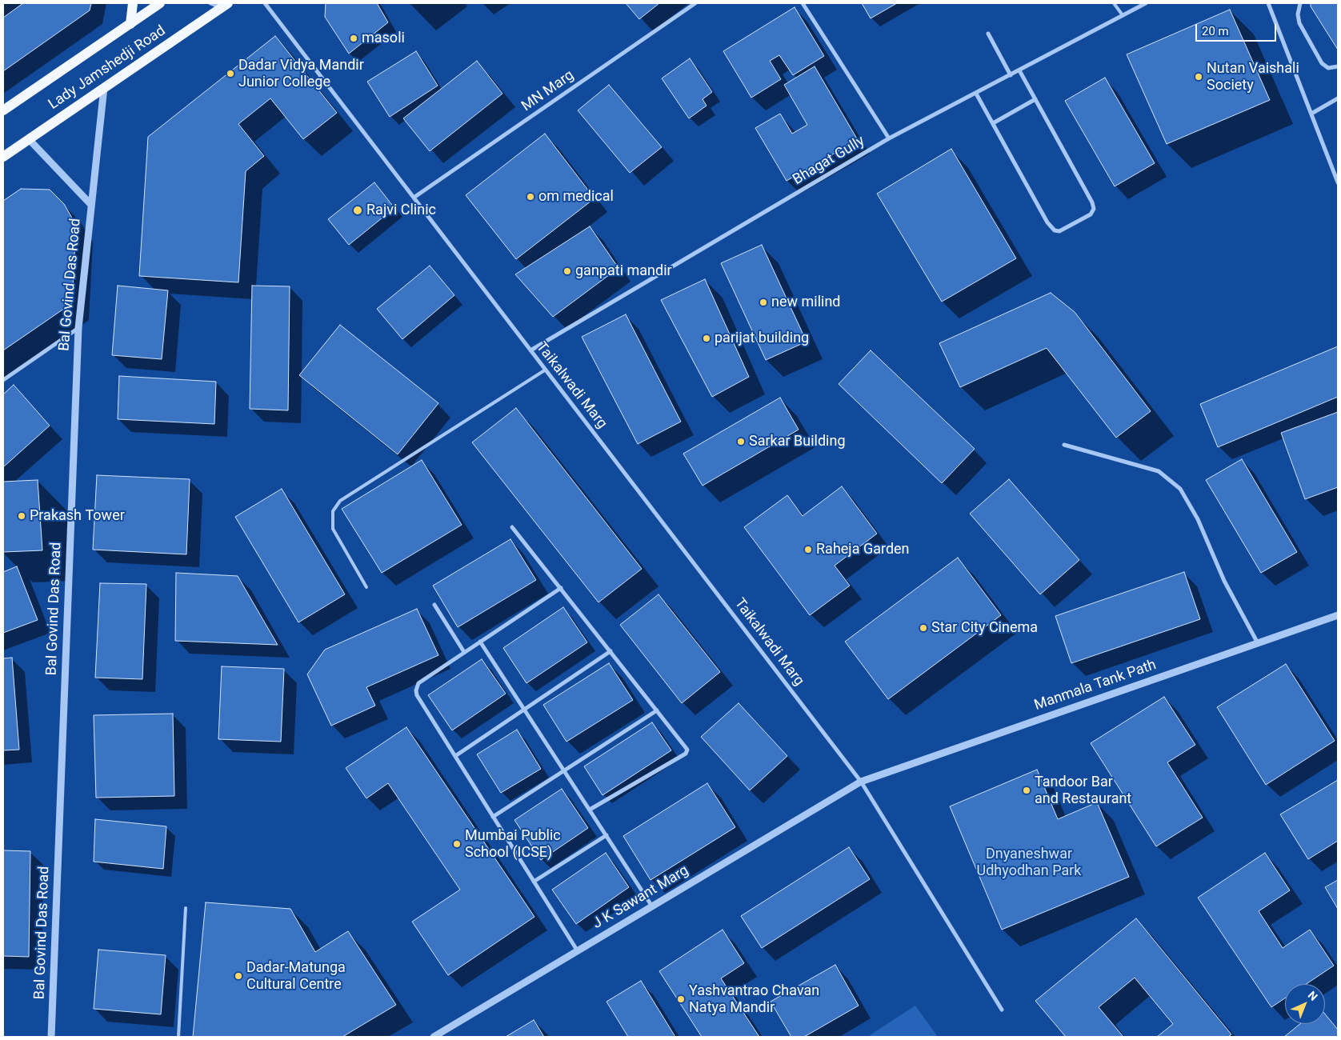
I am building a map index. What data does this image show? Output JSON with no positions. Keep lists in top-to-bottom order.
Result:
{
  "streets": {
    "main road": ["Lady Jamshedji Road"],
    "street": [
      "MN Marg",
      "Bhagat Gully",
      "Bal Govind Das Road",
      "Taikalwadi Marg",
      "Manmala Tank Path",
      "J K Sawant Marg"
    ]
  },
  "crossings": [
    ["Lady Jamshedji Road", "Bal Govind Das Road"],
    ["MN Marg", "Taikalwadi Marg"],
    ["Bhagat Gully", "Taikalwadi Marg"],
    ["Taikalwadi Marg", "Manmala Tank Path"],
    ["Taikalwadi Marg", "J K Sawant Marg"],
    ["Manmala Tank Path", "J K Sawant Marg"]
  ],
  "parks": ["Dnyaneshwar Udhyodhan Park"],
  "places": [
    "masoli",
    "Dadar Vidya Mandir Junior College",
    "Nutan Vaishali Society",
    "om medical",
    "Rajvi Clinic",
    "ganpati mandir",
    "new milind",
    "parijat building",
    "Sarkar Building",
    "Prakash Tower",
    "Raheja Garden",
    "Star City Cinema",
    "Tandoor Bar and Restaurant",
    "Mumbai Public School (ICSE)",
    "Dadar-Matunga Cultural Centre",
    "Yashvantrao Chavan Natya Mandir"
  ],
  "scale_bar": "20 m",
  "north": "top right"
}
